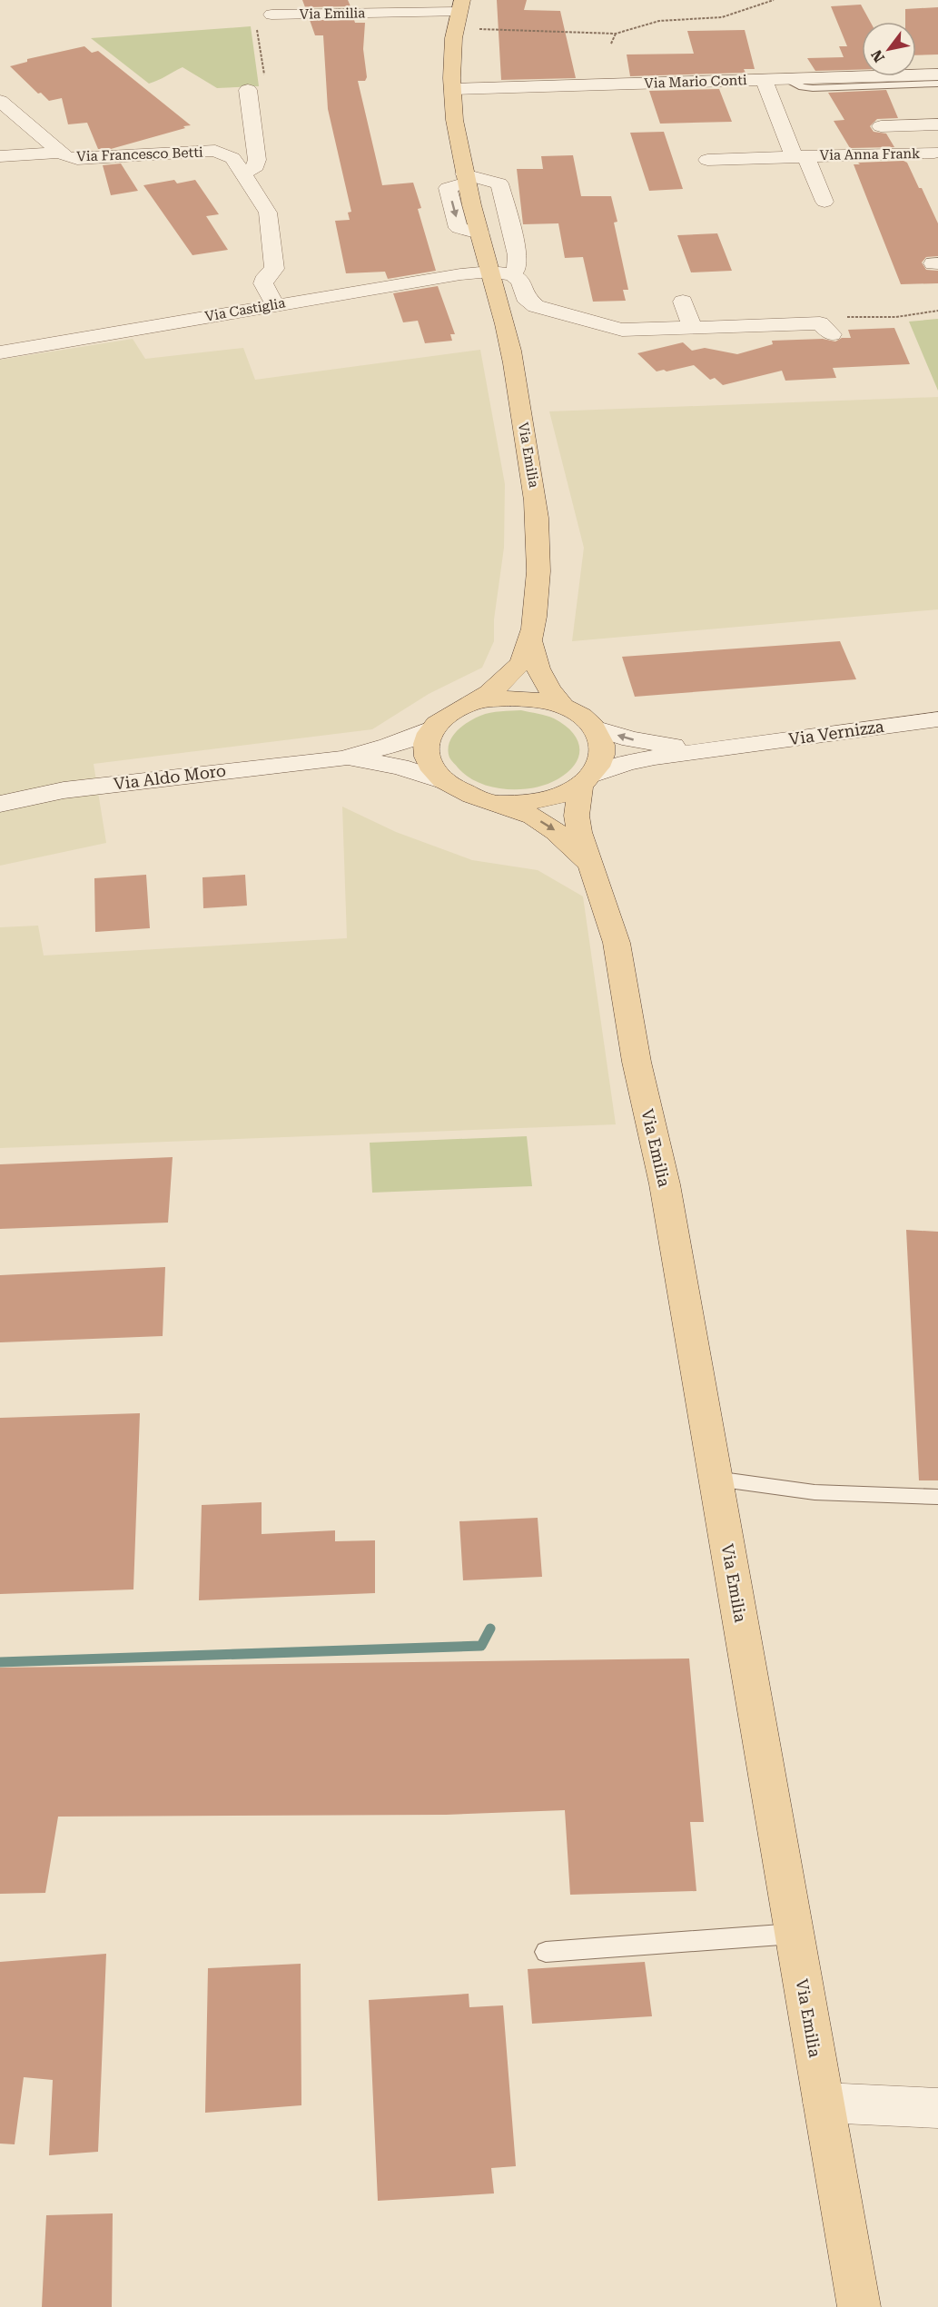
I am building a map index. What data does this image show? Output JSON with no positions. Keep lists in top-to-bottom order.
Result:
{
  "streets": {
    "main road": ["Via Emilia"],
    "street": [
      "Via Mario Conti",
      "Via Francesco Betti",
      "Via Anna Frank",
      "Via Castiglia",
      "Via Vernizza",
      "Via Aldo Moro"
    ]
  },
  "crossings": [
    ["Via Emilia", "Via Castiglia"],
    ["Via Emilia", "Via Vernizza"],
    ["Via Emilia", "Via Aldo Moro"],
    ["Via Mario Conti", "Via Anna Frank"],
    ["Via Francesco Betti", "Via Castiglia"],
    ["Via Vernizza", "Via Aldo Moro"]
  ],
  "north": "bottom left"
}
